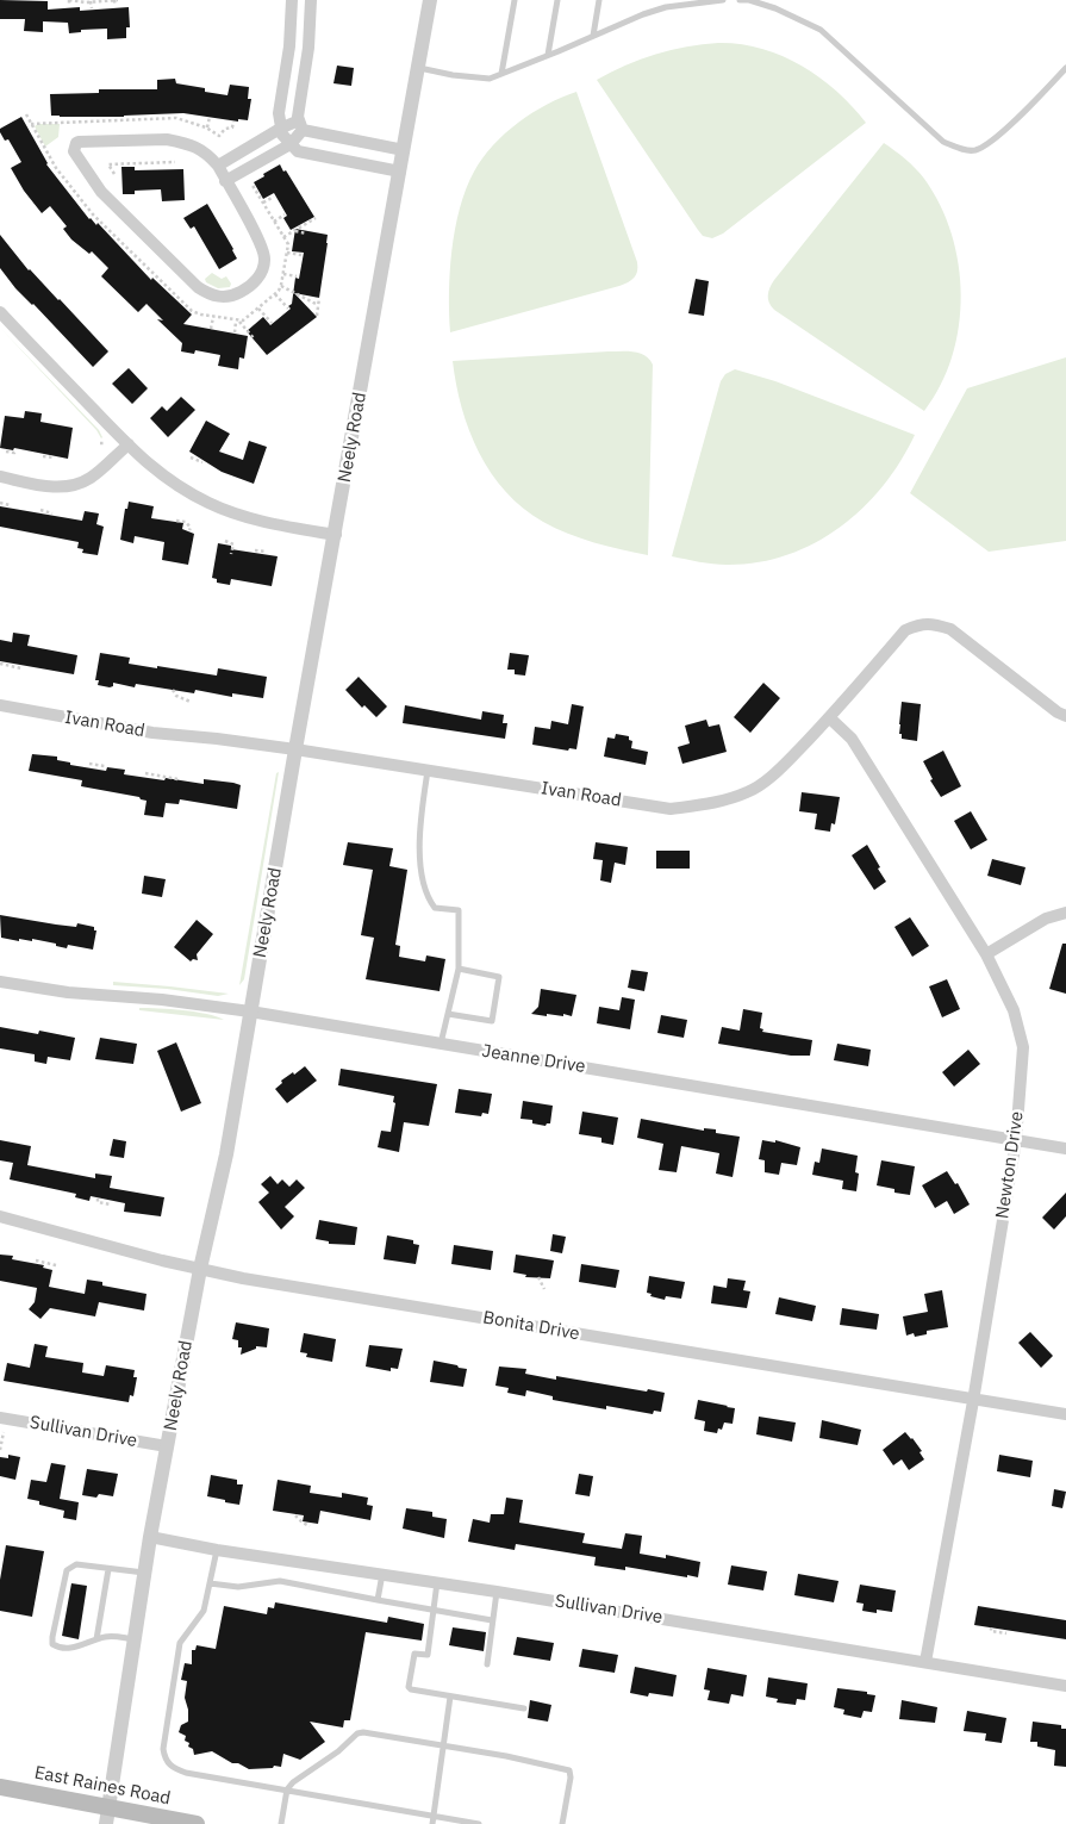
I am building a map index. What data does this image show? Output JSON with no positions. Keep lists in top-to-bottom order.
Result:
{
  "streets": {
    "main road": ["East Raines Road"],
    "street": [
      "Neely Road",
      "Ivan Road",
      "Jeanne Drive",
      "Newton Drive",
      "Bonita Drive",
      "Sullivan Drive"
    ]
  },
  "crossings": [
    ["Neely Road", "Ivan Road"],
    ["Neely Road", "Jeanne Drive"],
    ["Neely Road", "Bonita Drive"],
    ["Neely Road", "Sullivan Drive"],
    ["Neely Road", "East Raines Road"],
    ["Ivan Road", "Newton Drive"],
    ["Jeanne Drive", "Newton Drive"],
    ["Newton Drive", "Bonita Drive"],
    ["Newton Drive", "Sullivan Drive"]
  ]
}
